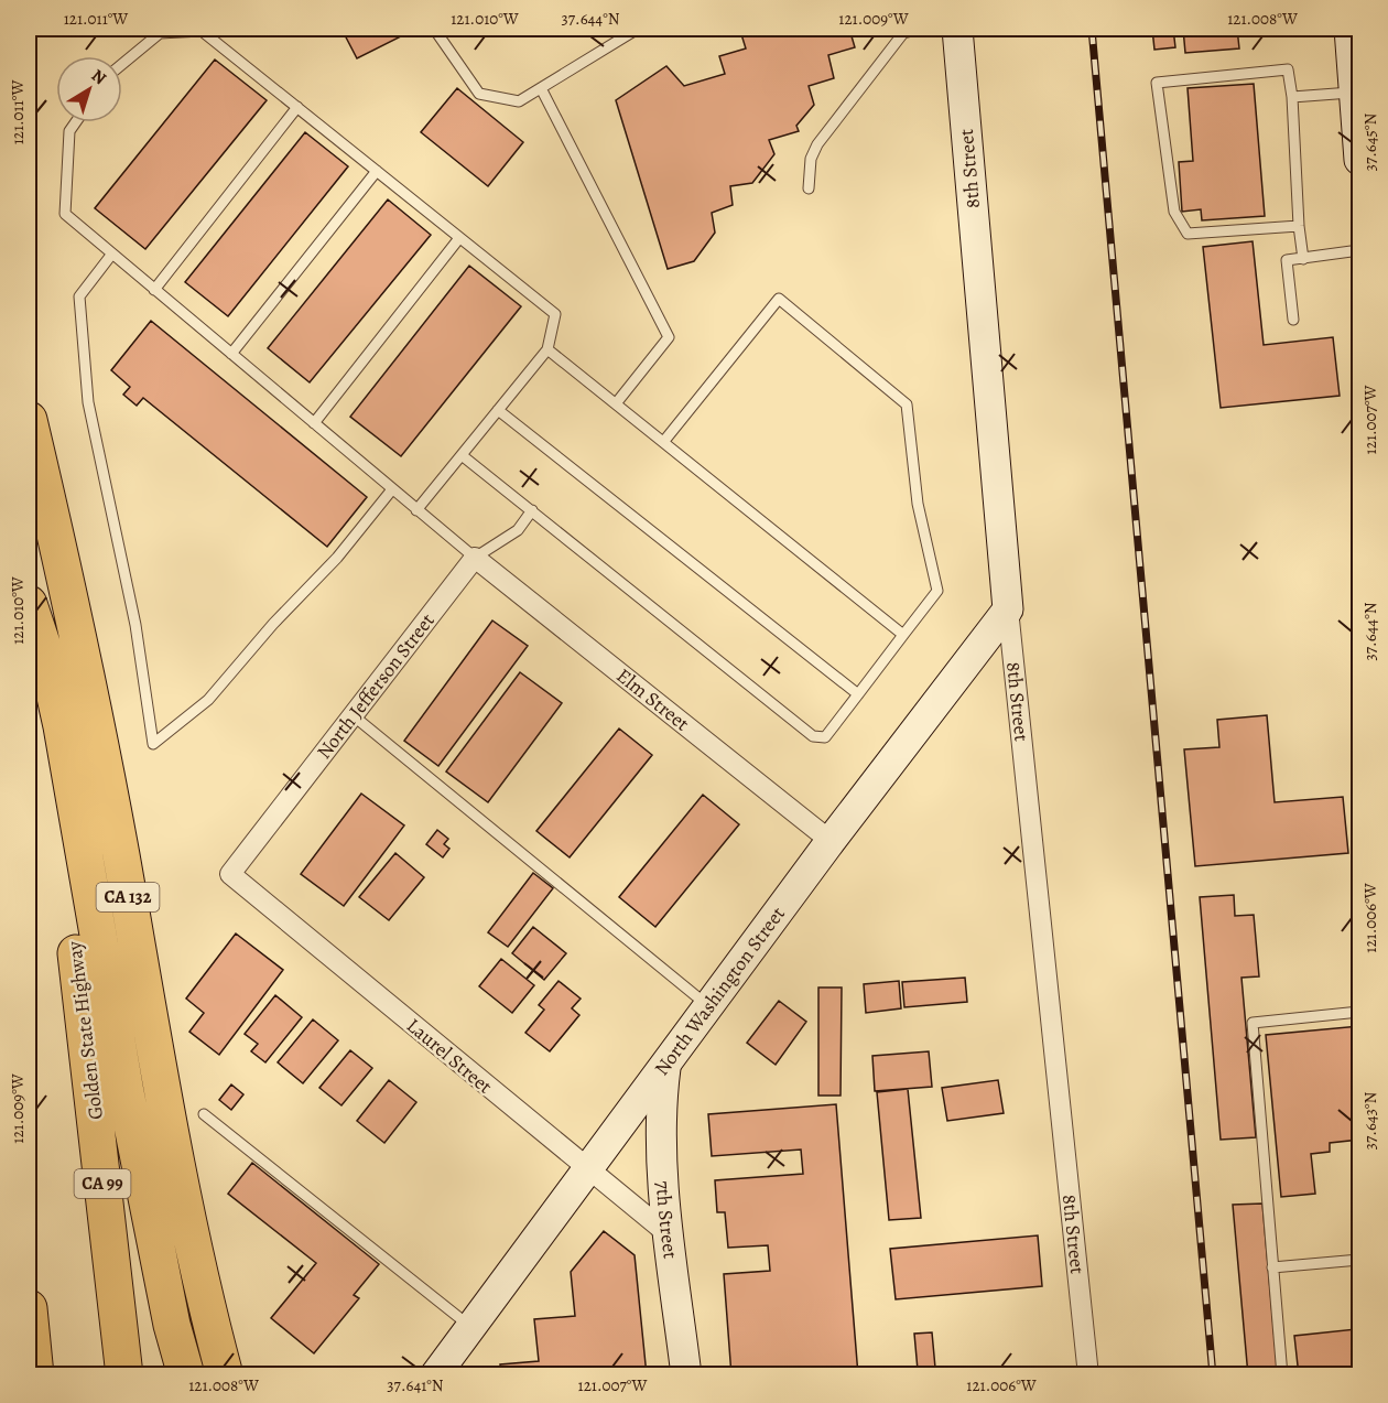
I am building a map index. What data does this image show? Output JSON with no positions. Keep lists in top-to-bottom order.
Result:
{
  "streets": {
    "highway": ["CA 132", "Golden State Highway", "CA 99"],
    "street": [
      "8th Street",
      "North Jefferson Street",
      "Elm Street",
      "North Washington Street",
      "Laurel Street",
      "7th Street"
    ]
  },
  "crossings": [
    ["8th Street", "North Washington Street"],
    ["North Jefferson Street", "Elm Street"],
    ["North Jefferson Street", "Laurel Street"],
    ["Elm Street", "North Washington Street"],
    ["North Washington Street", "Laurel Street"],
    ["North Washington Street", "7th Street"],
    ["Laurel Street", "7th Street"]
  ],
  "north": "top right",
  "coordinates": [
    "121.011°W",
    "121.010°W",
    "37.644°N",
    "121.009°W",
    "121.008°W",
    "37.645°N",
    "121.007°W",
    "121.006°W",
    "37.643°N",
    "37.641°N"
  ]
}
